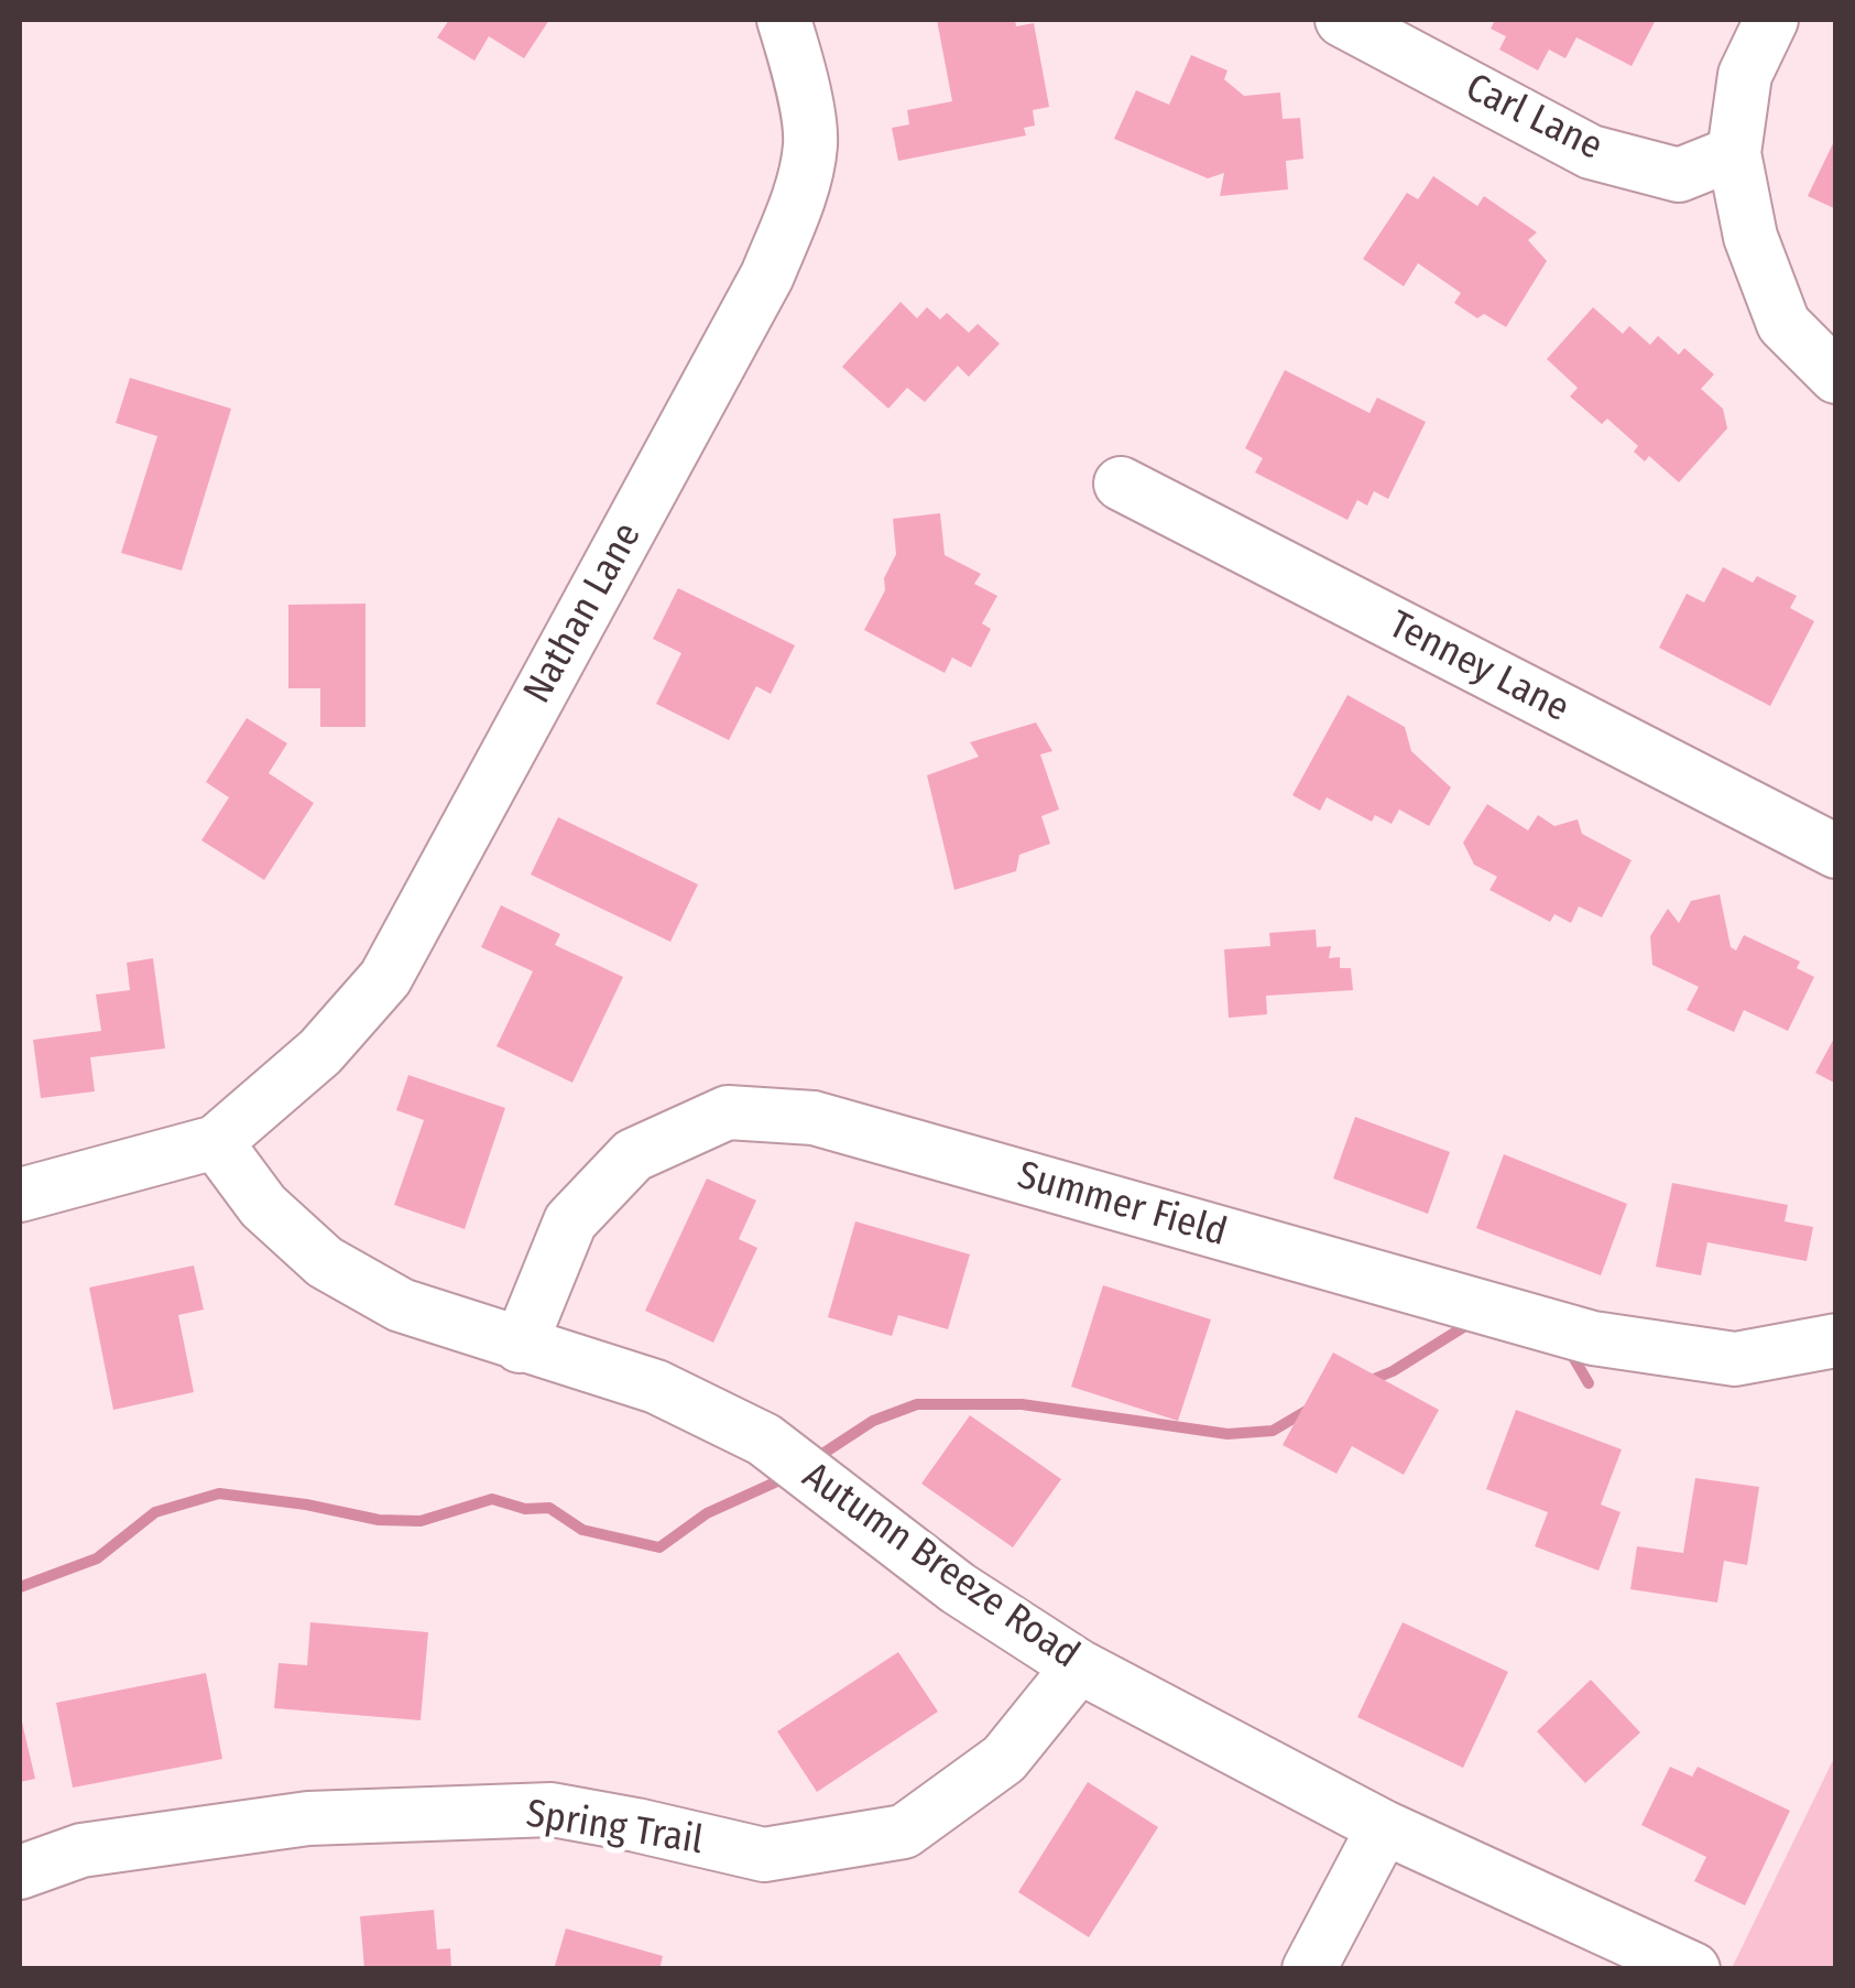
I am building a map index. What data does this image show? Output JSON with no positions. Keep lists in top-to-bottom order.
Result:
{
  "streets": {
    "street": [
      "Carl Lane",
      "Nathan Lane",
      "Tenney Lane",
      "Summer Field",
      "Autumn Breeze Road",
      "Spring Trail"
    ]
  },
  "crossings": [
    ["Nathan Lane", "Autumn Breeze Road"],
    ["Summer Field", "Autumn Breeze Road"],
    ["Autumn Breeze Road", "Spring Trail"]
  ]
}
